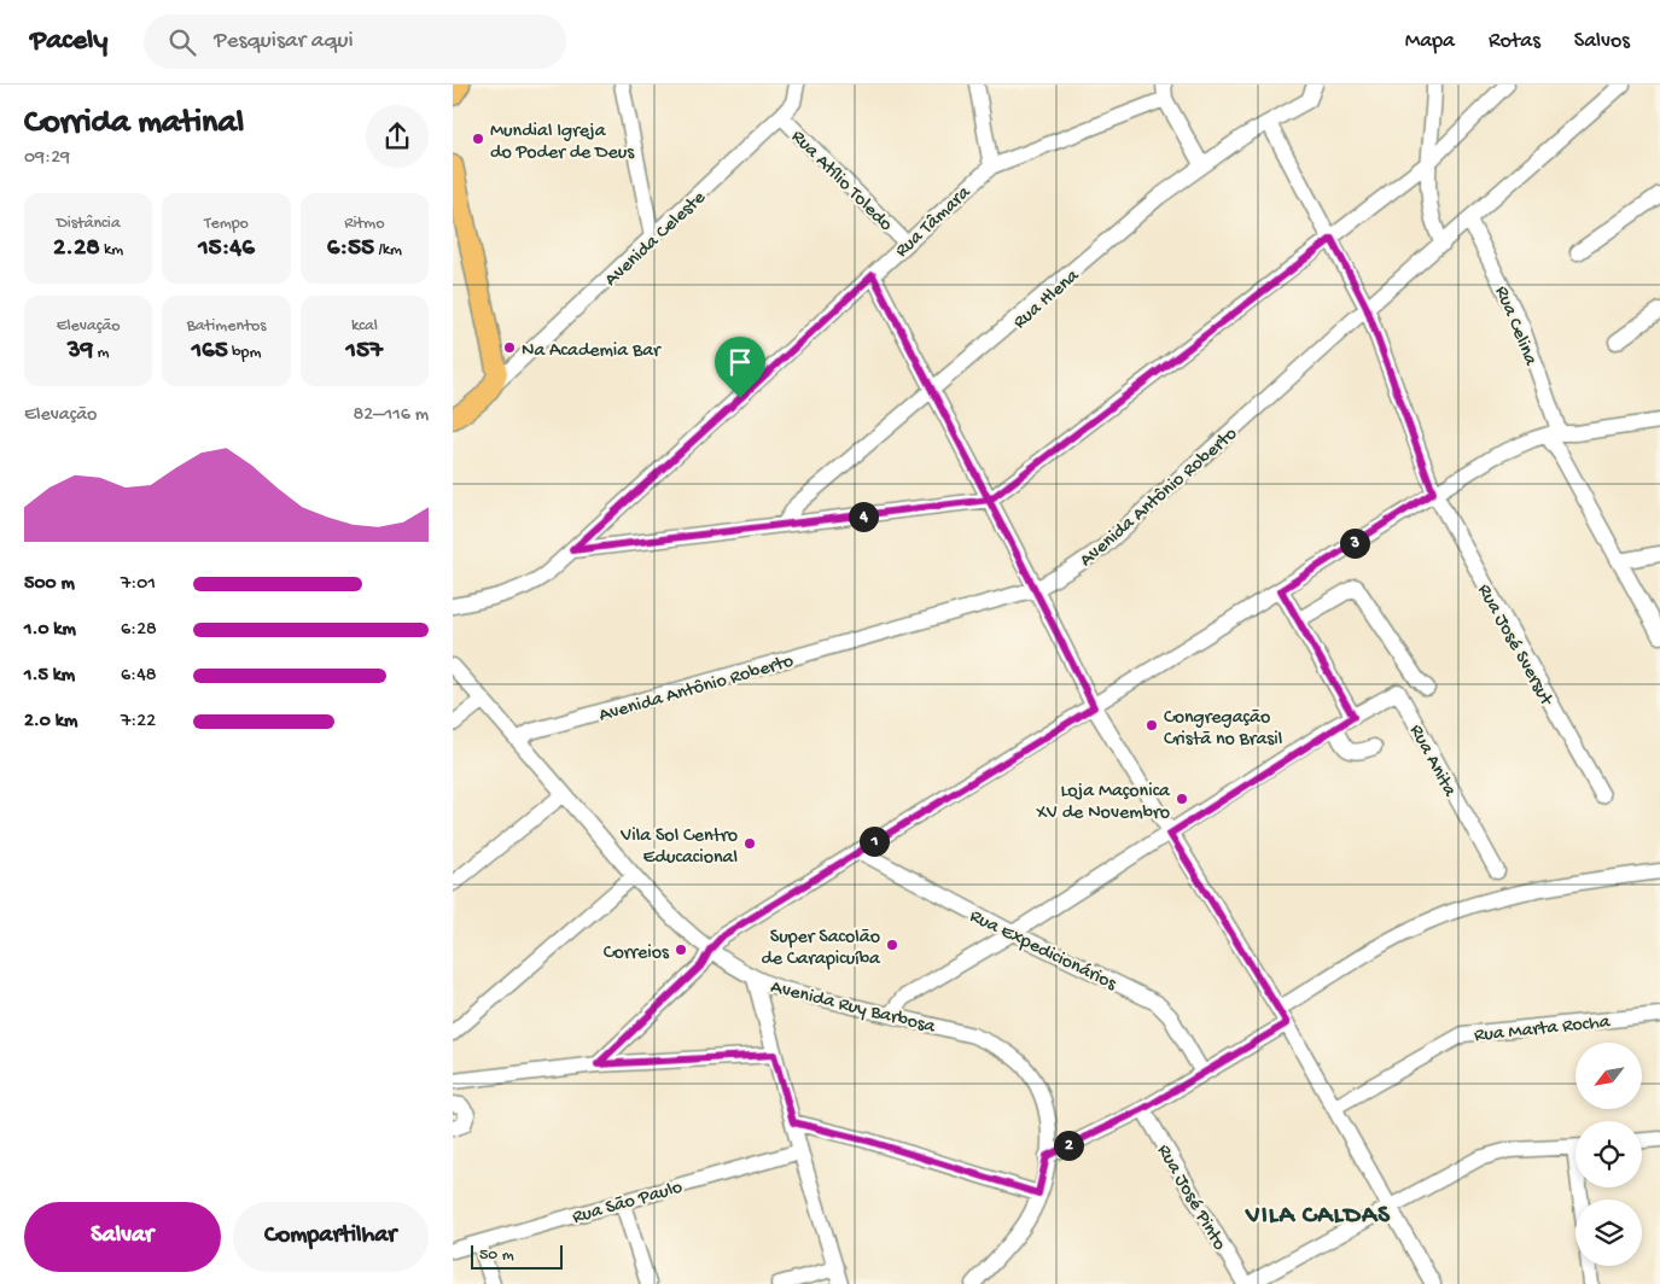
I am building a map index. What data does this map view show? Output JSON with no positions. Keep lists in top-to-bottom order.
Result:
{
  "streets": {
    "main road": ["Avenida Celeste"],
    "street": [
      "Rua Atílio Toledo",
      "Rua Tâmara",
      "Rua Hlena",
      "Rua Celina",
      "Avenida Antônio Roberto",
      "Rua José Sversut",
      "Rua Anita",
      "Rua Expedicionários",
      "Avenida Ruy Barbosa",
      "Rua Marta Rocha",
      "Rua José Pinto",
      "Rua São Paulo"
    ]
  },
  "crossings": [
    ["Rua Atílio Toledo", "Rua Tâmara"],
    ["Rua Atílio Toledo", "Avenida Celeste"],
    ["Rua Hlena", "Rua José Sversut"],
    ["Rua Celina", "Avenida Antônio Roberto"],
    ["Avenida Antônio Roberto", "Rua José Sversut"],
    ["Avenida Antônio Roberto", "Avenida Ruy Barbosa"]
  ],
  "districts": ["VILA CALDAS"],
  "places": [
    "Mundial Igreja do Poder de Deus",
    "Na Academia Bar",
    "Congregação Cristã no Brasil",
    "Loja Maçonica XV de Novembro",
    "Vila Sol Centro Educacional",
    "Super Sacolão de Carapicuíba",
    "Correios"
  ],
  "scale_bar": "50 m",
  "north": "bottom left",
  "page": {
    "header": "Pacely",
    "search": "Pesquisar aqui",
    "nav": ["Mapa", "Rotas", "Salvos"],
    "heading": ["Corrida matinal", "09:29"],
    "stats": [
      ["Distância", "2.28 km"],
      ["Tempo", "15:46"],
      ["Ritmo", "6:55 /km"],
      ["Elevação", "39 m"],
      ["Batimentos", "165 bpm"],
      ["kcal", "157"]
    ],
    "chart": ["Elevação", "82–116 m"],
    "pins": [
      "4",
      "3",
      "1",
      "2"
    ],
    "list": [
      {
        "name": "500 m",
        "note": "7:01"
      },
      {
        "name": "1.0 km",
        "note": "6:28"
      },
      {
        "name": "1.5 km",
        "note": "6:48"
      },
      {
        "name": "2.0 km",
        "note": "7:22"
      }
    ],
    "buttons": ["Salvar", "Compartilhar"],
    "scale": "50 m"
  }
}
